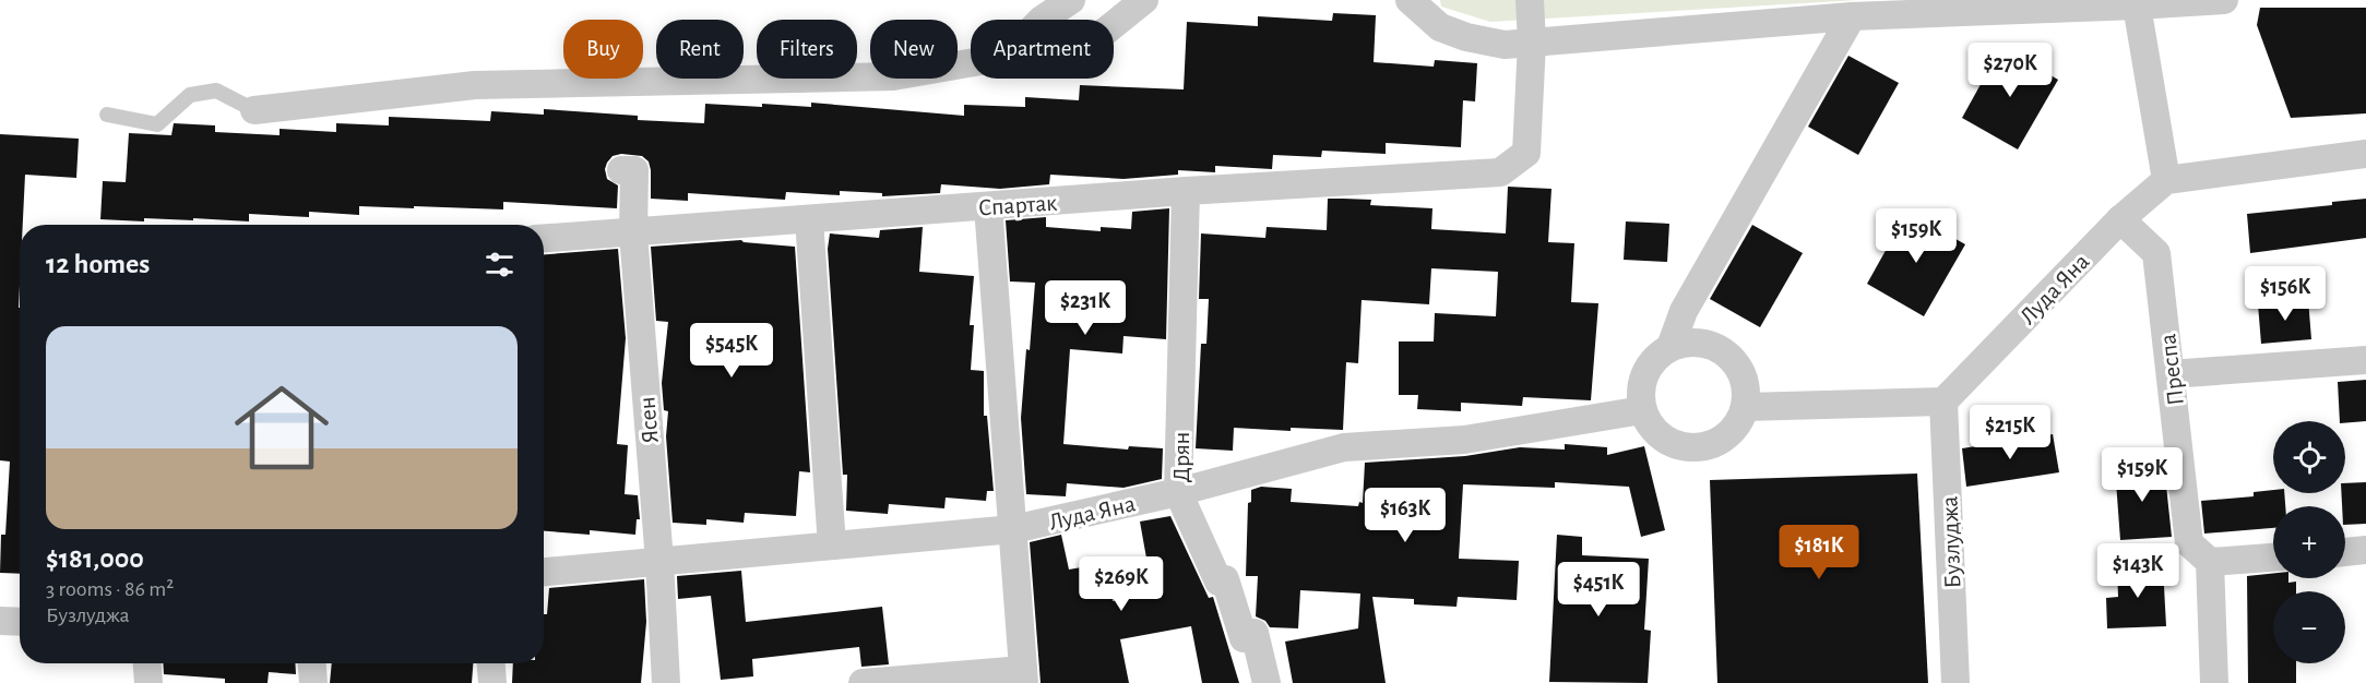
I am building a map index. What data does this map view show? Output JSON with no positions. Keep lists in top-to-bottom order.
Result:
{
  "streets": {
    "street": [
      "Спартак",
      "Луда Яна",
      "Преспа",
      "Ясен",
      "Дрян",
      "Бузлуджа"
    ]
  },
  "crossings": [
    ["Спартак", "Ясен"],
    ["Спартак", "Дрян"],
    ["Луда Яна", "Преспа"],
    ["Луда Яна", "Ясен"],
    ["Луда Яна", "Дрян"],
    ["Луда Яна", "Бузлуджа"]
  ],
  "page": {
    "chip": [
      "Buy",
      "Rent",
      "Filters",
      "New",
      "Apartment"
    ],
    "price": [
      "$270K",
      "$159K",
      "$156K",
      "$231K",
      "$545K",
      "$215K",
      "$159K",
      "$163K",
      "$181K",
      "$143K",
      "$269K",
      "$451K"
    ],
    "heading": "12 homes",
    "list": [
      {
        "name": "$181,000",
        "note": "3 rooms · 86 m² · Бузлуджа"
      }
    ],
    "map_buttons": ["+", "−"]
  }
}
